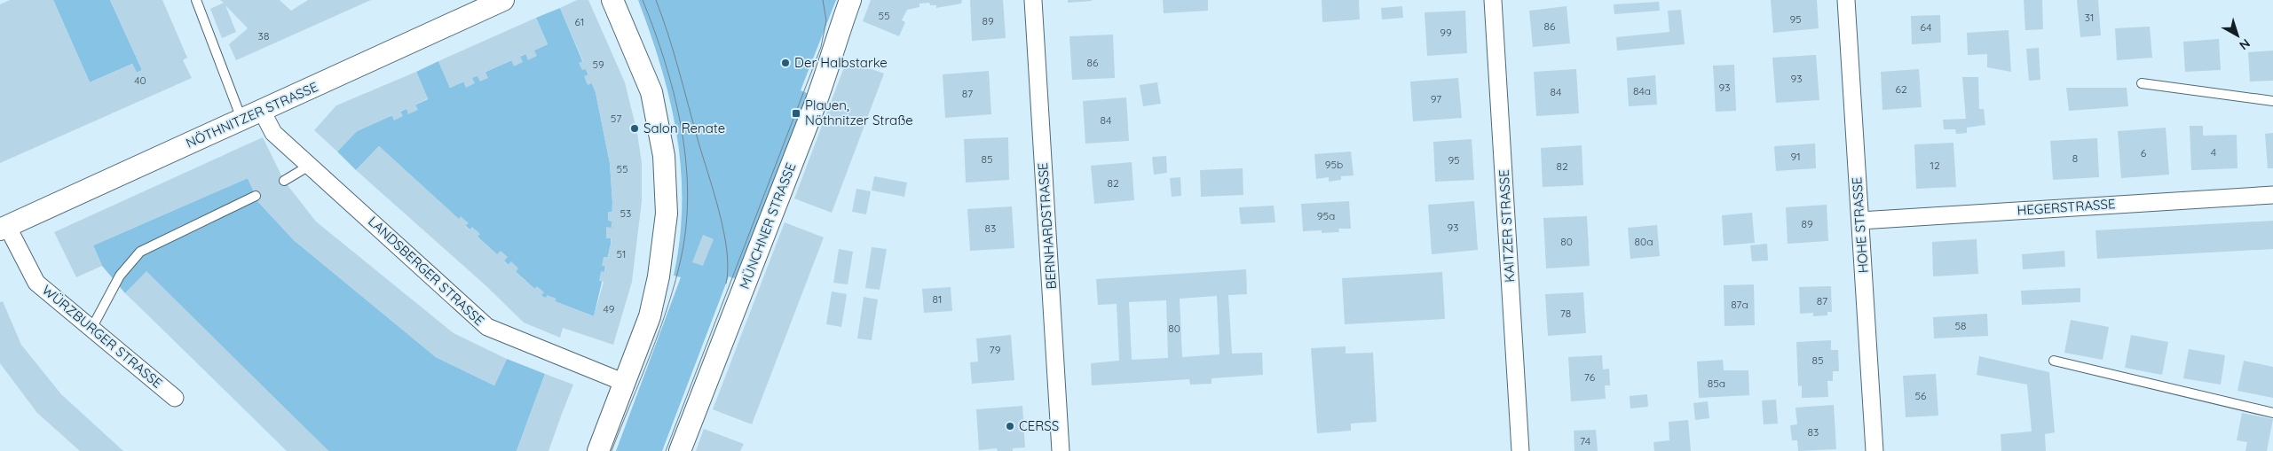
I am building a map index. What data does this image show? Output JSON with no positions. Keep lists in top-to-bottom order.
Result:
{
  "streets": {
    "street": [
      "NÖTHNITZER STRASSE",
      "HEGERSTRASSE",
      "HOHE STRASSE",
      "MÜNCHNER STRASSE",
      "BERNHARDSTRASSE",
      "KAITZER STRASSE",
      "LANDSBERGER STRASSE",
      "WÜRZBURGER STRASSE"
    ]
  },
  "crossings": [
    ["NÖTHNITZER STRASSE", "LANDSBERGER STRASSE"],
    ["NÖTHNITZER STRASSE", "WÜRZBURGER STRASSE"],
    ["HEGERSTRASSE", "HOHE STRASSE"]
  ],
  "places": {
    "other": ["Der Halbstarke", "Salon Renate", "CERSS"],
    "transit": ["Plauen, Nöthnitzer Straße"]
  },
  "house_numbers": [
    "55",
    "31",
    "95",
    "89",
    "61",
    "86",
    "64",
    "99",
    "38",
    "86",
    "59",
    "93",
    "40",
    "93",
    "62",
    "84a",
    "84",
    "87",
    "97",
    "57",
    "84",
    "4",
    "6",
    "91",
    "8",
    "85",
    "95",
    "95b",
    "12",
    "82",
    "55",
    "82",
    "53",
    "95a",
    "89",
    "93",
    "83",
    "80",
    "80a",
    "51",
    "81",
    "87",
    "87a",
    "49",
    "78",
    "58",
    "80",
    "79",
    "85",
    "76",
    "85a",
    "56",
    "83",
    "74"
  ],
  "north": "bottom right"
}
